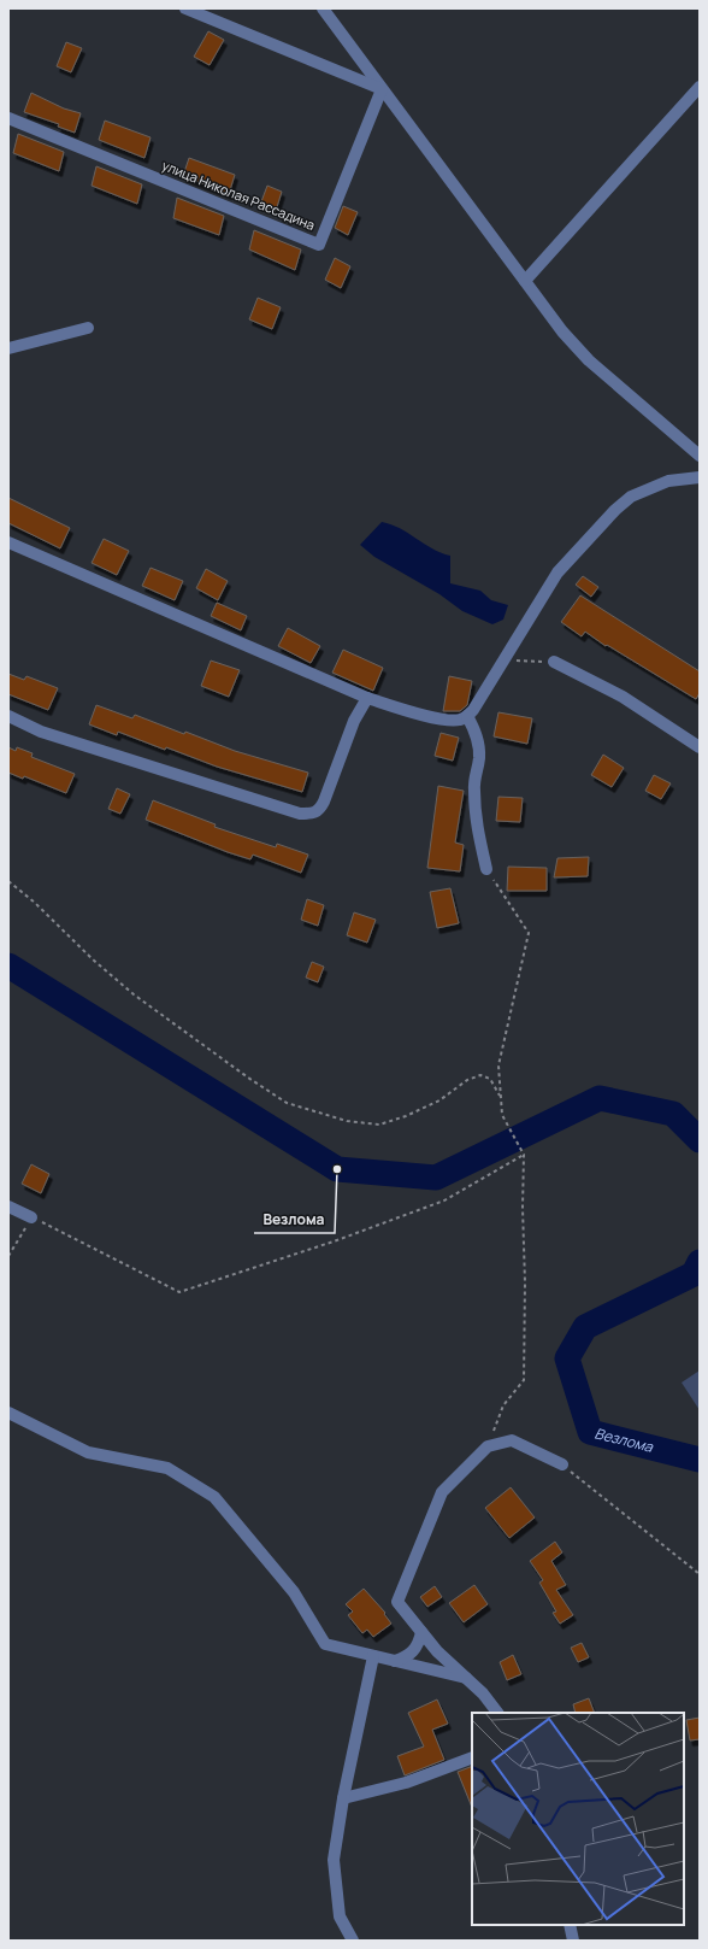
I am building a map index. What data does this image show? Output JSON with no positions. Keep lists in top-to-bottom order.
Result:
{
  "streets": {
    "street": ["улица Николая Рассадина"]
  },
  "water": ["Везлома"],
  "places": ["Везлома"]
}
